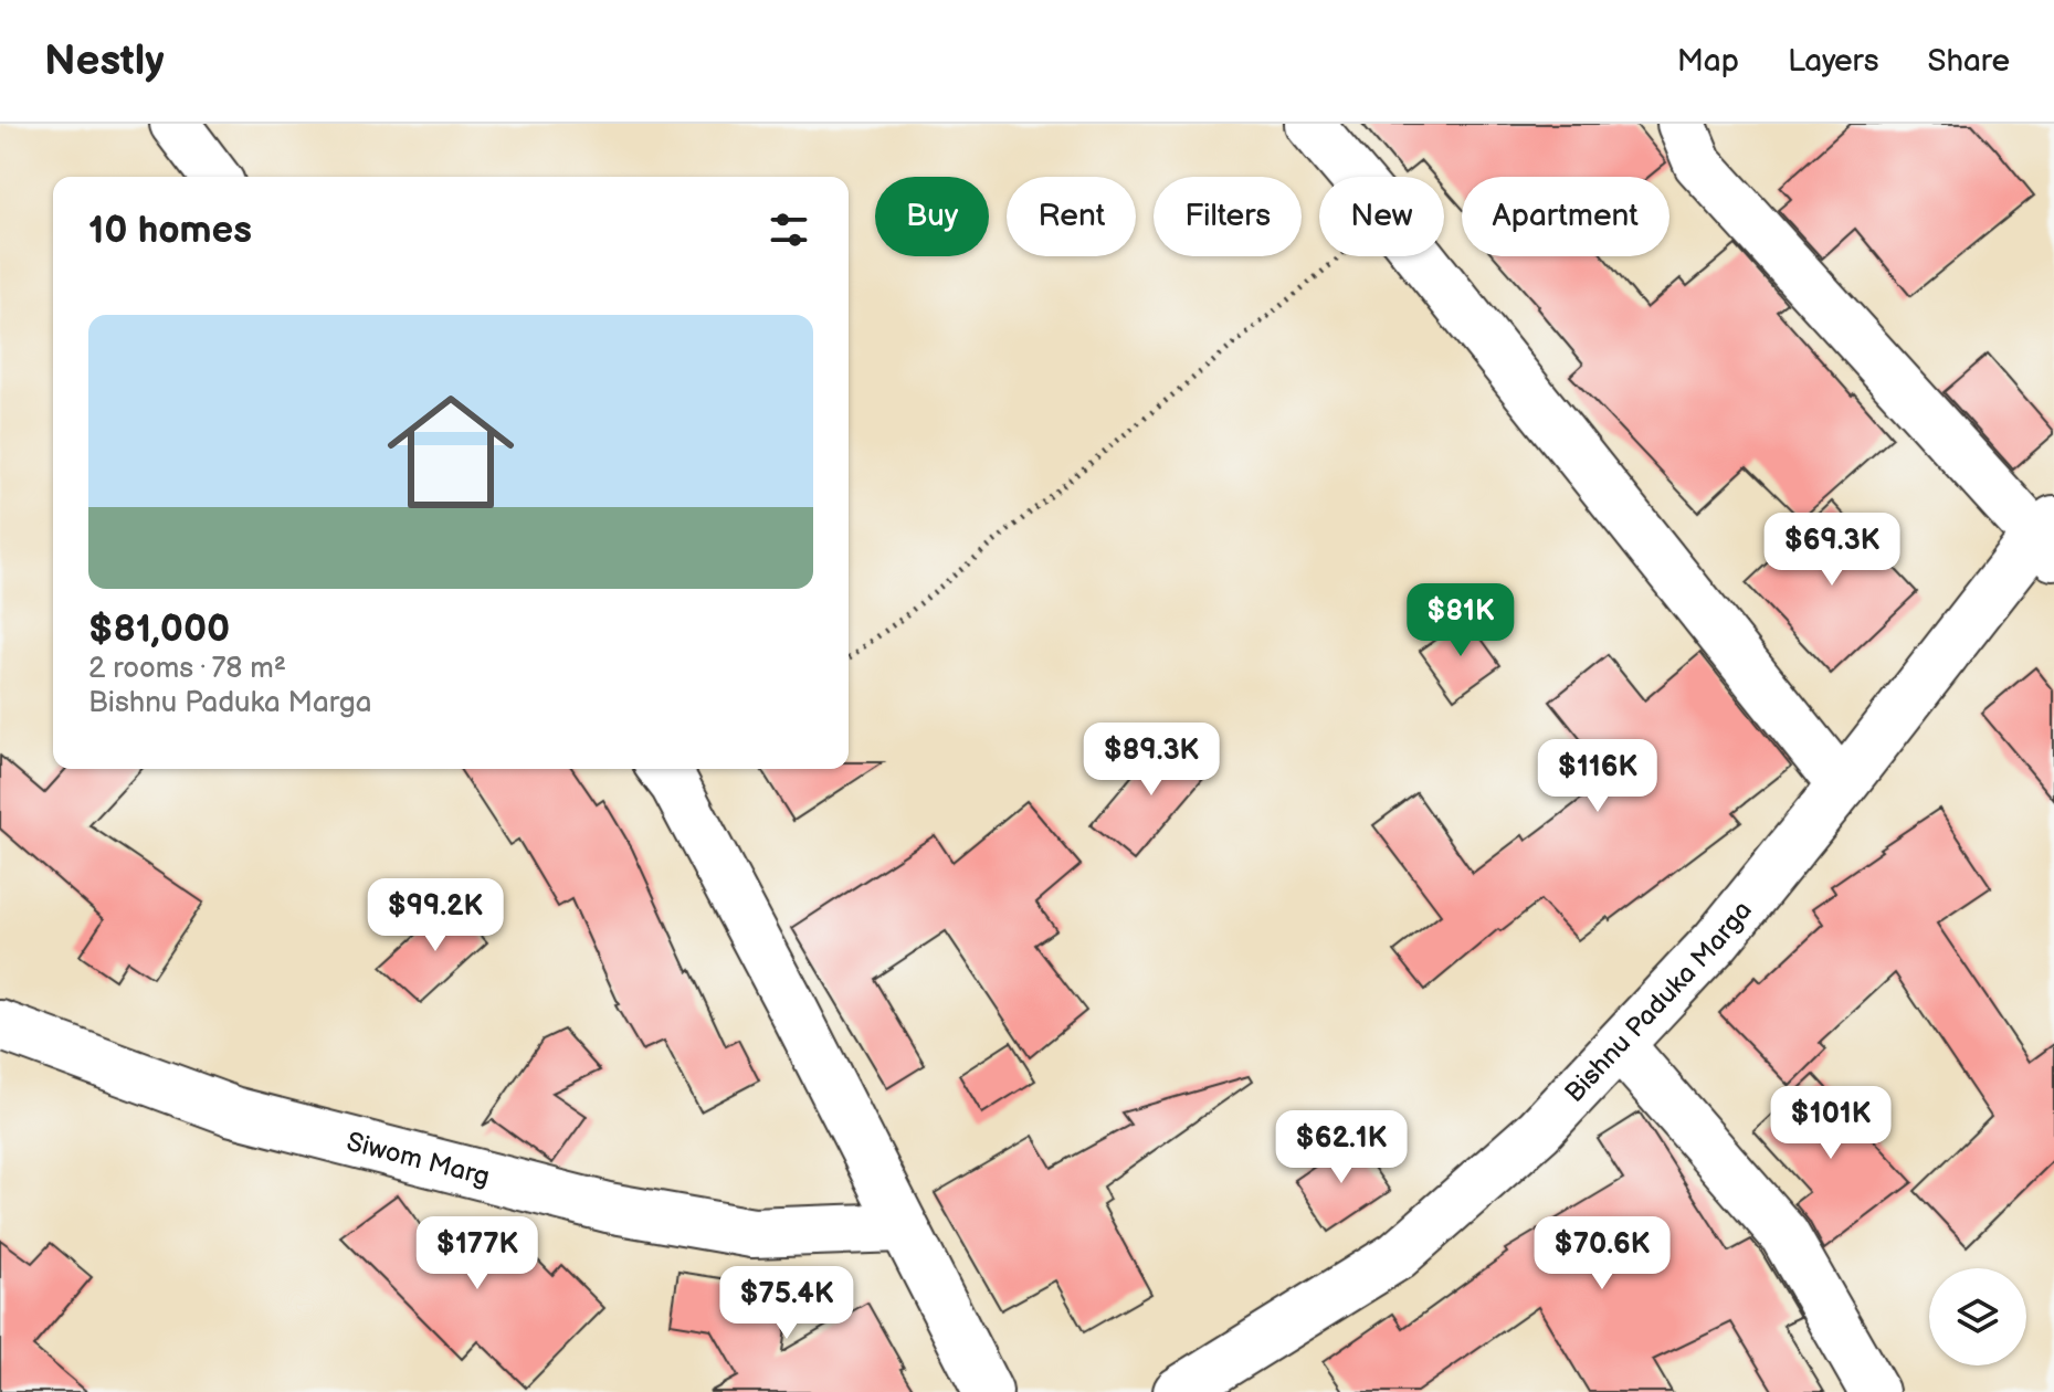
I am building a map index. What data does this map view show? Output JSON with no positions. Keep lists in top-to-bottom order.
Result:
{
  "streets": {
    "street": ["Bishnu Paduka Marga", "Siwom Marg"]
  },
  "page": {
    "header": "Nestly",
    "nav": ["Map", "Layers", "Share"],
    "chip": [
      "Buy",
      "Rent",
      "Filters",
      "New",
      "Apartment"
    ],
    "heading": "10 homes",
    "list": [
      {
        "name": "$81,000",
        "note": "2 rooms · 78 m² · Bishnu Paduka Marga"
      }
    ],
    "price": [
      "$69.3K",
      "$81K",
      "$89.3K",
      "$116K",
      "$99.2K",
      "$101K",
      "$62.1K",
      "$177K",
      "$70.6K",
      "$75.4K"
    ]
  }
}
